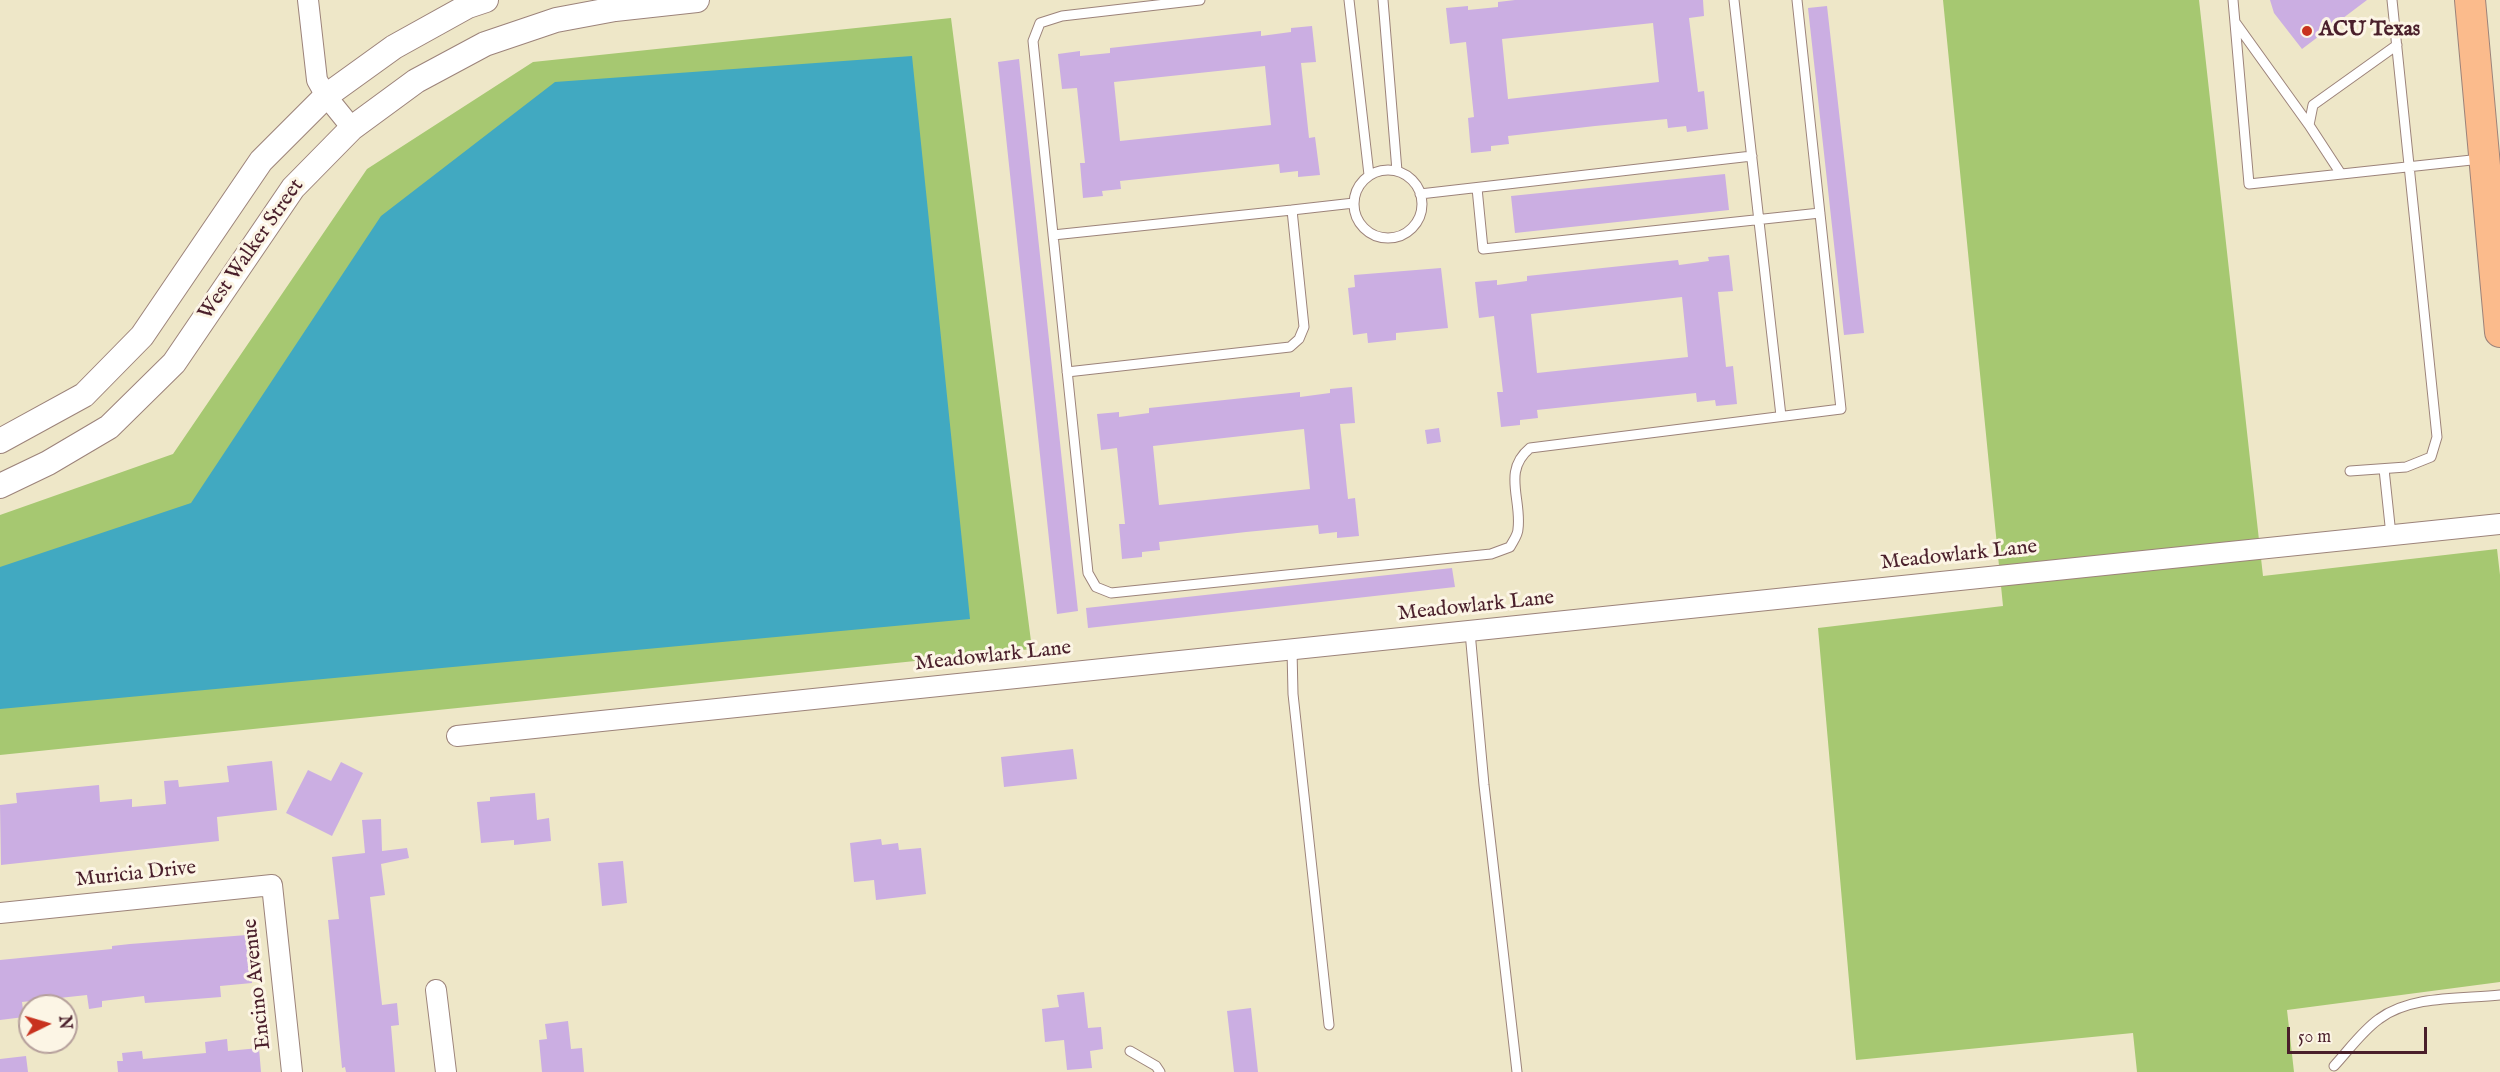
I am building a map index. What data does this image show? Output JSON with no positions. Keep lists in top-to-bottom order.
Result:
{
  "streets": {
    "street": [
      "West Walker Street",
      "Meadowlark Lane",
      "Muricia Drive",
      "Encino Avenue"
    ]
  },
  "crossings": [
    ["Muricia Drive", "Encino Avenue"]
  ],
  "places": ["ACU Texas"],
  "scale_bar": "50 m",
  "north": "right"
}
